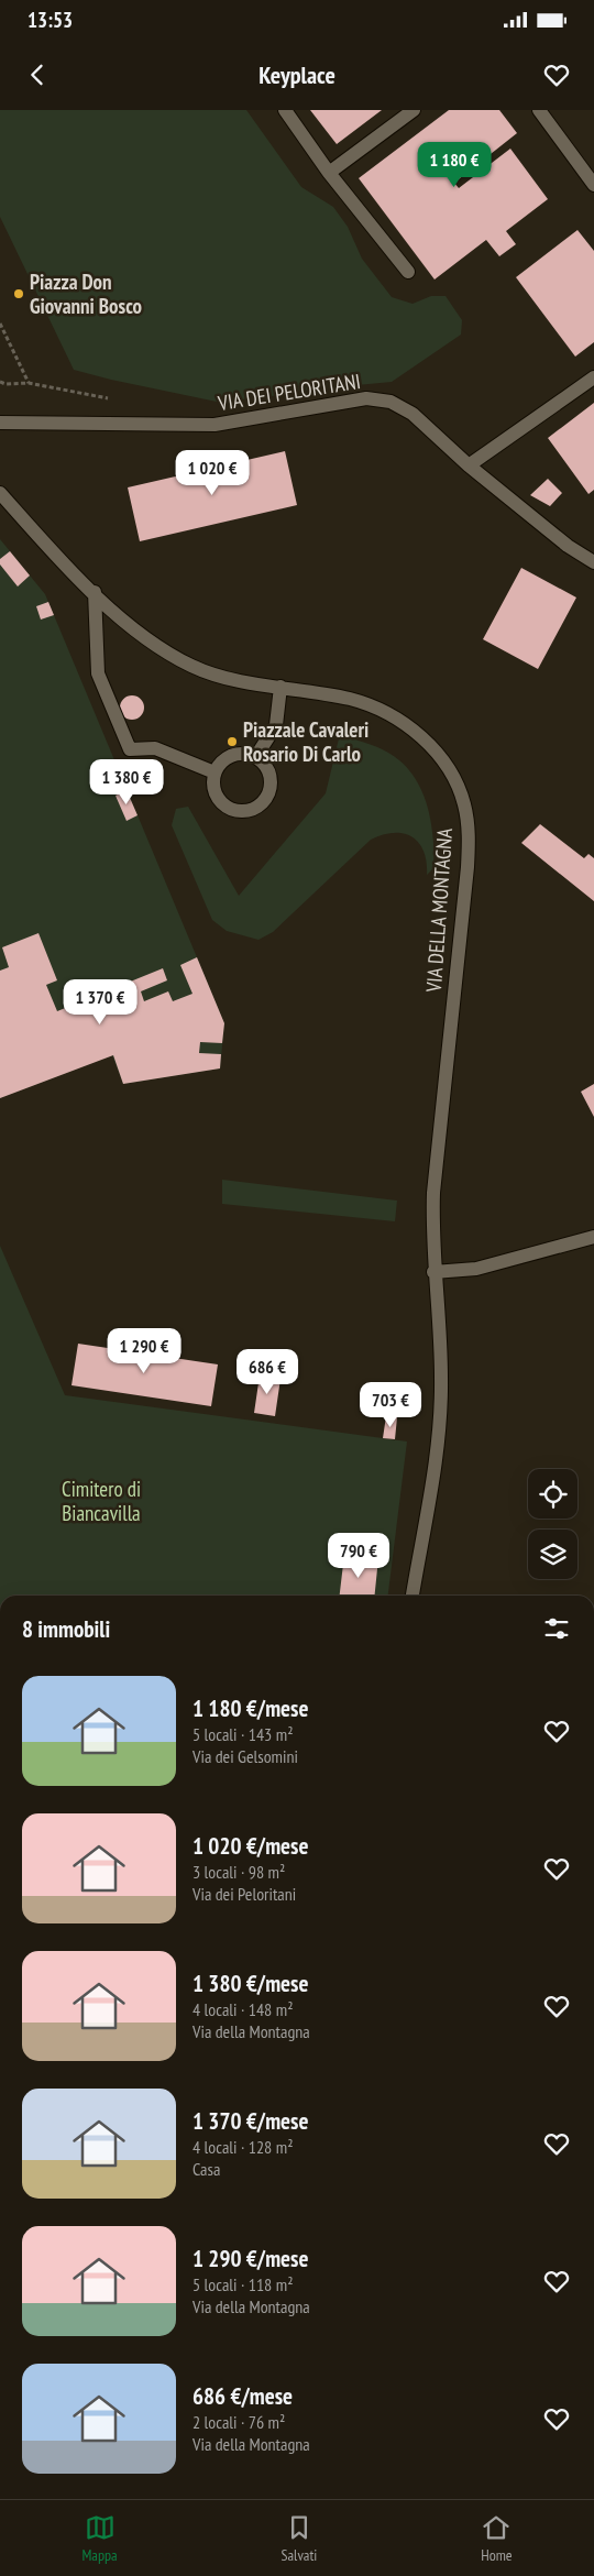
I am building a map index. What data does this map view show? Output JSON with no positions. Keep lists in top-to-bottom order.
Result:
{
  "streets": {
    "street": ["VIA DEI PELORITANI", "VIA DELLA MONTAGNA"]
  },
  "parks": ["Cimitero di Biancavilla"],
  "places": ["Piazza Don Giovanni Bosco", "Piazzale Cavaleri Rosario Di Carlo"],
  "page": {
    "status": "13:53",
    "header": "Keyplace",
    "price": [
      "1 180 €",
      "1 020 €",
      "1 380 €",
      "1 370 €",
      "1 290 €",
      "686 €",
      "703 €",
      "790 €"
    ],
    "heading": "8 immobili",
    "list": [
      {
        "name": "1 180 €/mese",
        "note": "5 locali · 143 m² · Via dei Gelsomini"
      },
      {
        "name": "1 020 €/mese",
        "note": "3 locali · 98 m² · Via dei Peloritani"
      },
      {
        "name": "1 380 €/mese",
        "note": "4 locali · 148 m² · Via della Montagna"
      },
      {
        "name": "1 370 €/mese",
        "note": "4 locali · 128 m² · Casa"
      },
      {
        "name": "1 290 €/mese",
        "note": "5 locali · 118 m² · Via della Montagna"
      },
      {
        "name": "686 €/mese",
        "note": "2 locali · 76 m² · Via della Montagna"
      }
    ],
    "tabs": ["Mappa", "Salvati", "Home"]
  }
}
